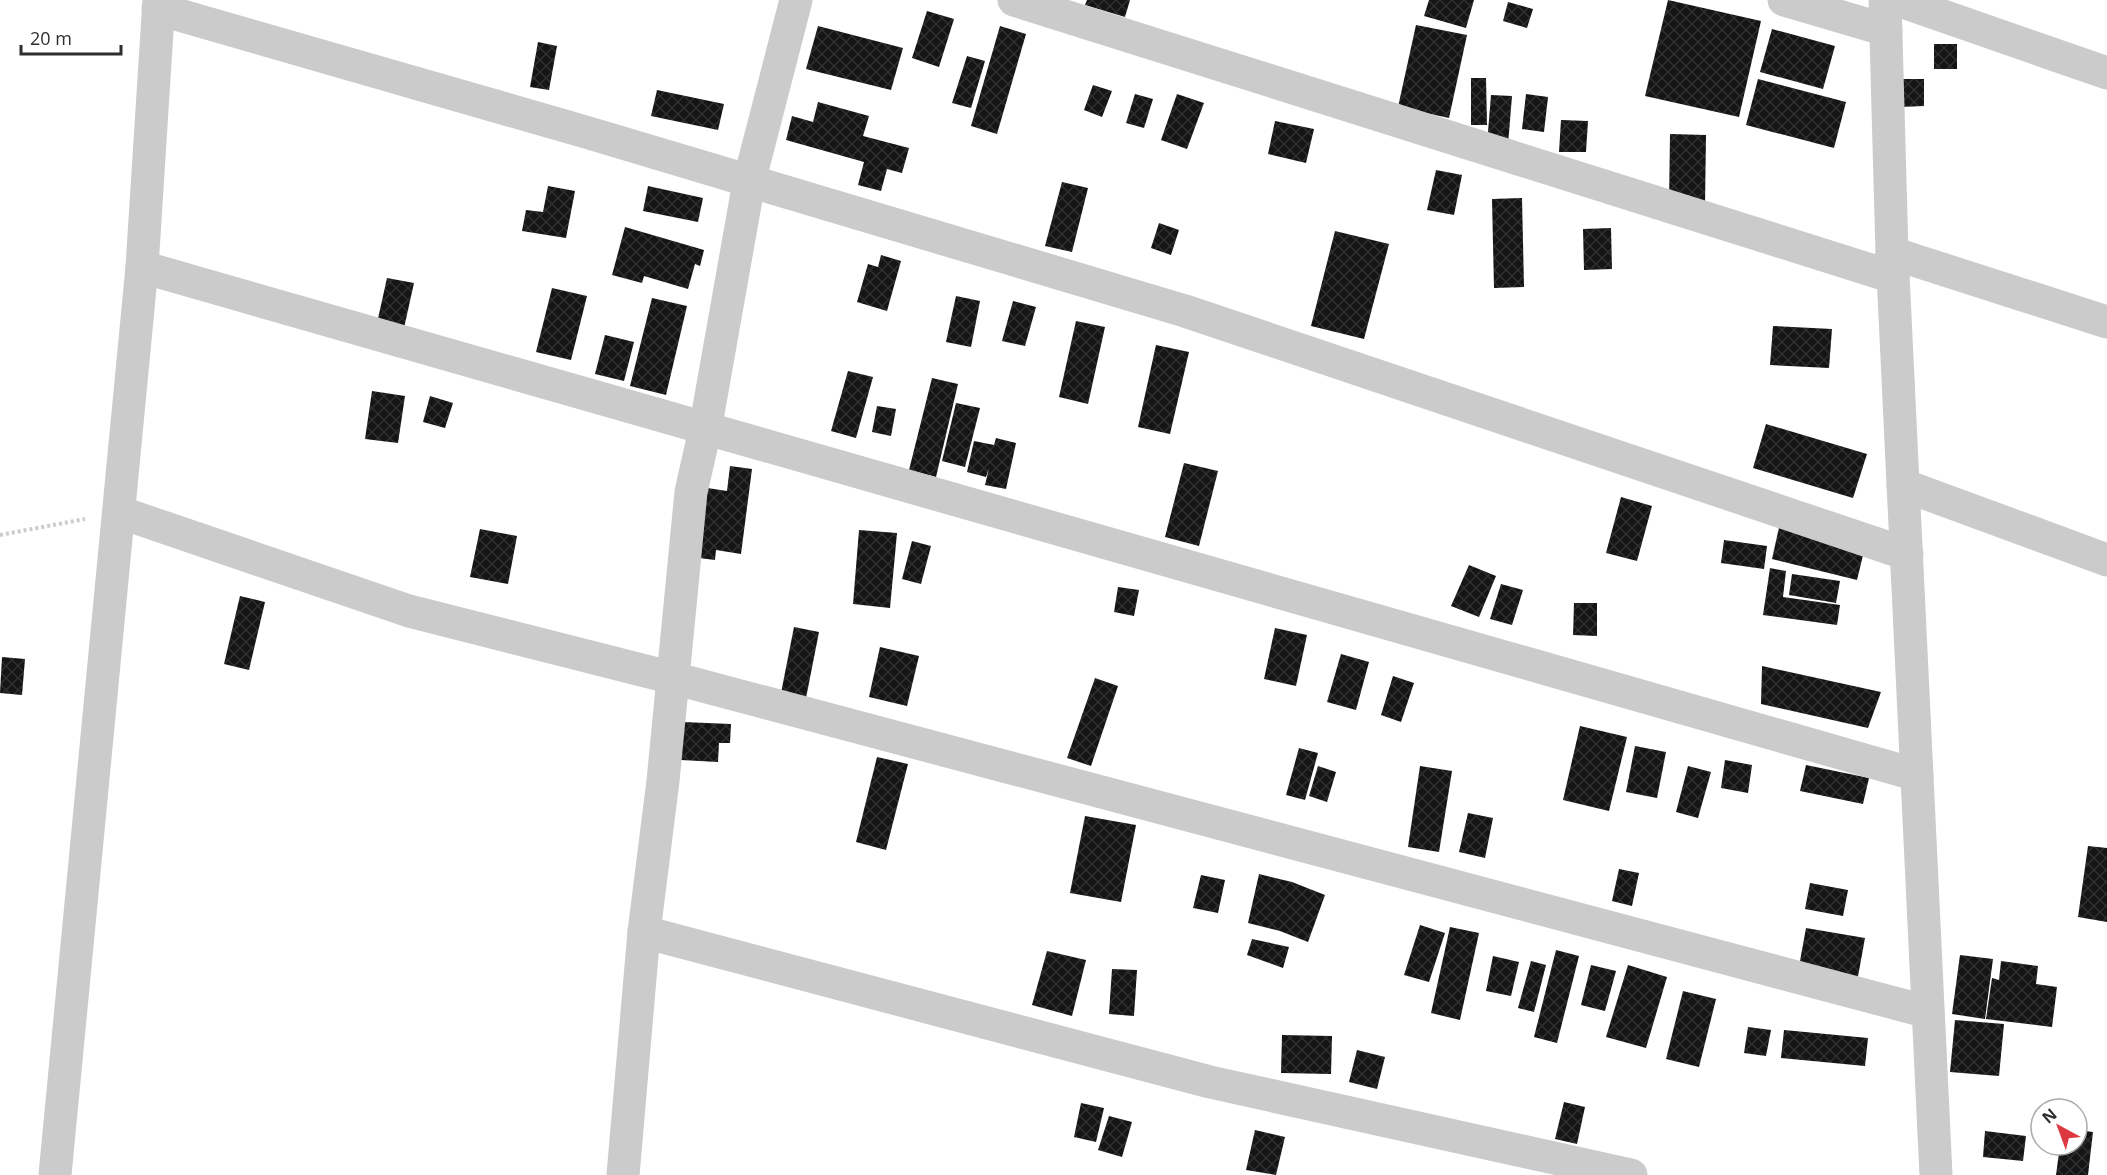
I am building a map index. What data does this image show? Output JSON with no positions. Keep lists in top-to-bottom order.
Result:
{
  "scale_bar": "20 m",
  "north": "top left"
}
